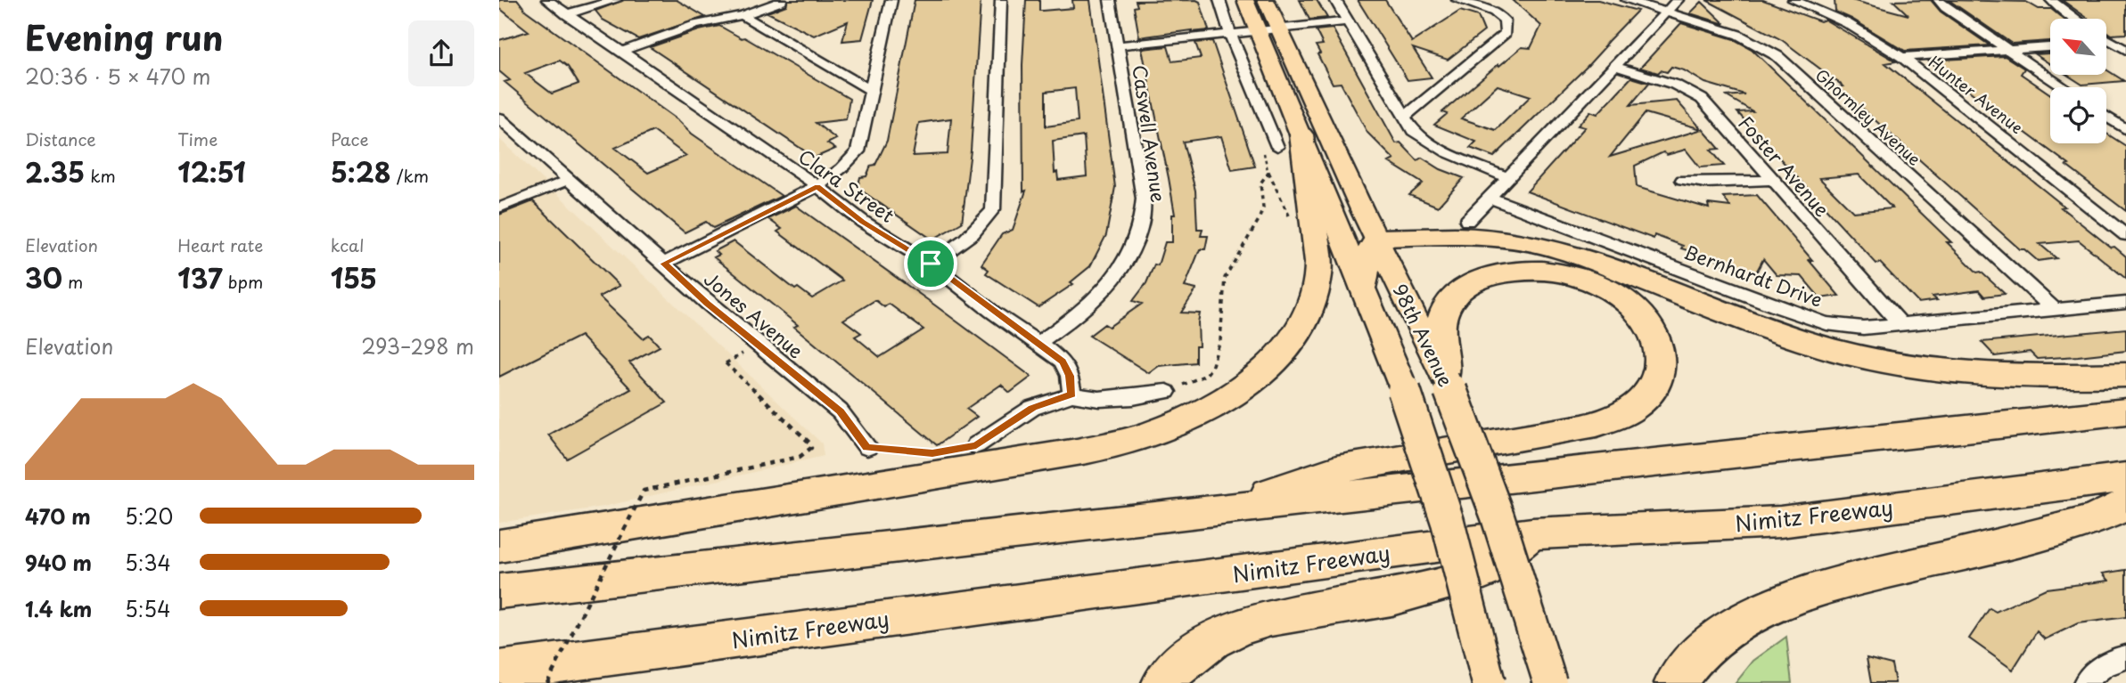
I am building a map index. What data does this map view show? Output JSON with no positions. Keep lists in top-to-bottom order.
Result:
{
  "streets": {
    "highway": ["Nimitz Freeway"],
    "main road": ["98th Avenue"],
    "street": [
      "Hunter Avenue",
      "Ghormley Avenue",
      "Caswell Avenue",
      "Foster Avenue",
      "Clara Street",
      "Bernhardt Drive",
      "Jones Avenue"
    ]
  },
  "crossings": [
    ["Ghormley Avenue", "Bernhardt Drive"],
    ["Caswell Avenue", "Clara Street"],
    ["Foster Avenue", "Bernhardt Drive"]
  ],
  "north": "top left",
  "page": {
    "heading": ["Evening run", "20:36 · 5 × 470 m"],
    "stats": [
      ["Distance", "2.35 km"],
      ["Time", "12:51"],
      ["Pace", "5:28 /km"],
      ["Elevation", "30 m"],
      ["Heart rate", "137 bpm"],
      ["kcal", "155"]
    ],
    "chart": ["Elevation", "293–298 m"],
    "list": [
      {
        "name": "470 m",
        "note": "5:20"
      },
      {
        "name": "940 m",
        "note": "5:34"
      },
      {
        "name": "1.4 km",
        "note": "5:54"
      }
    ]
  }
}
